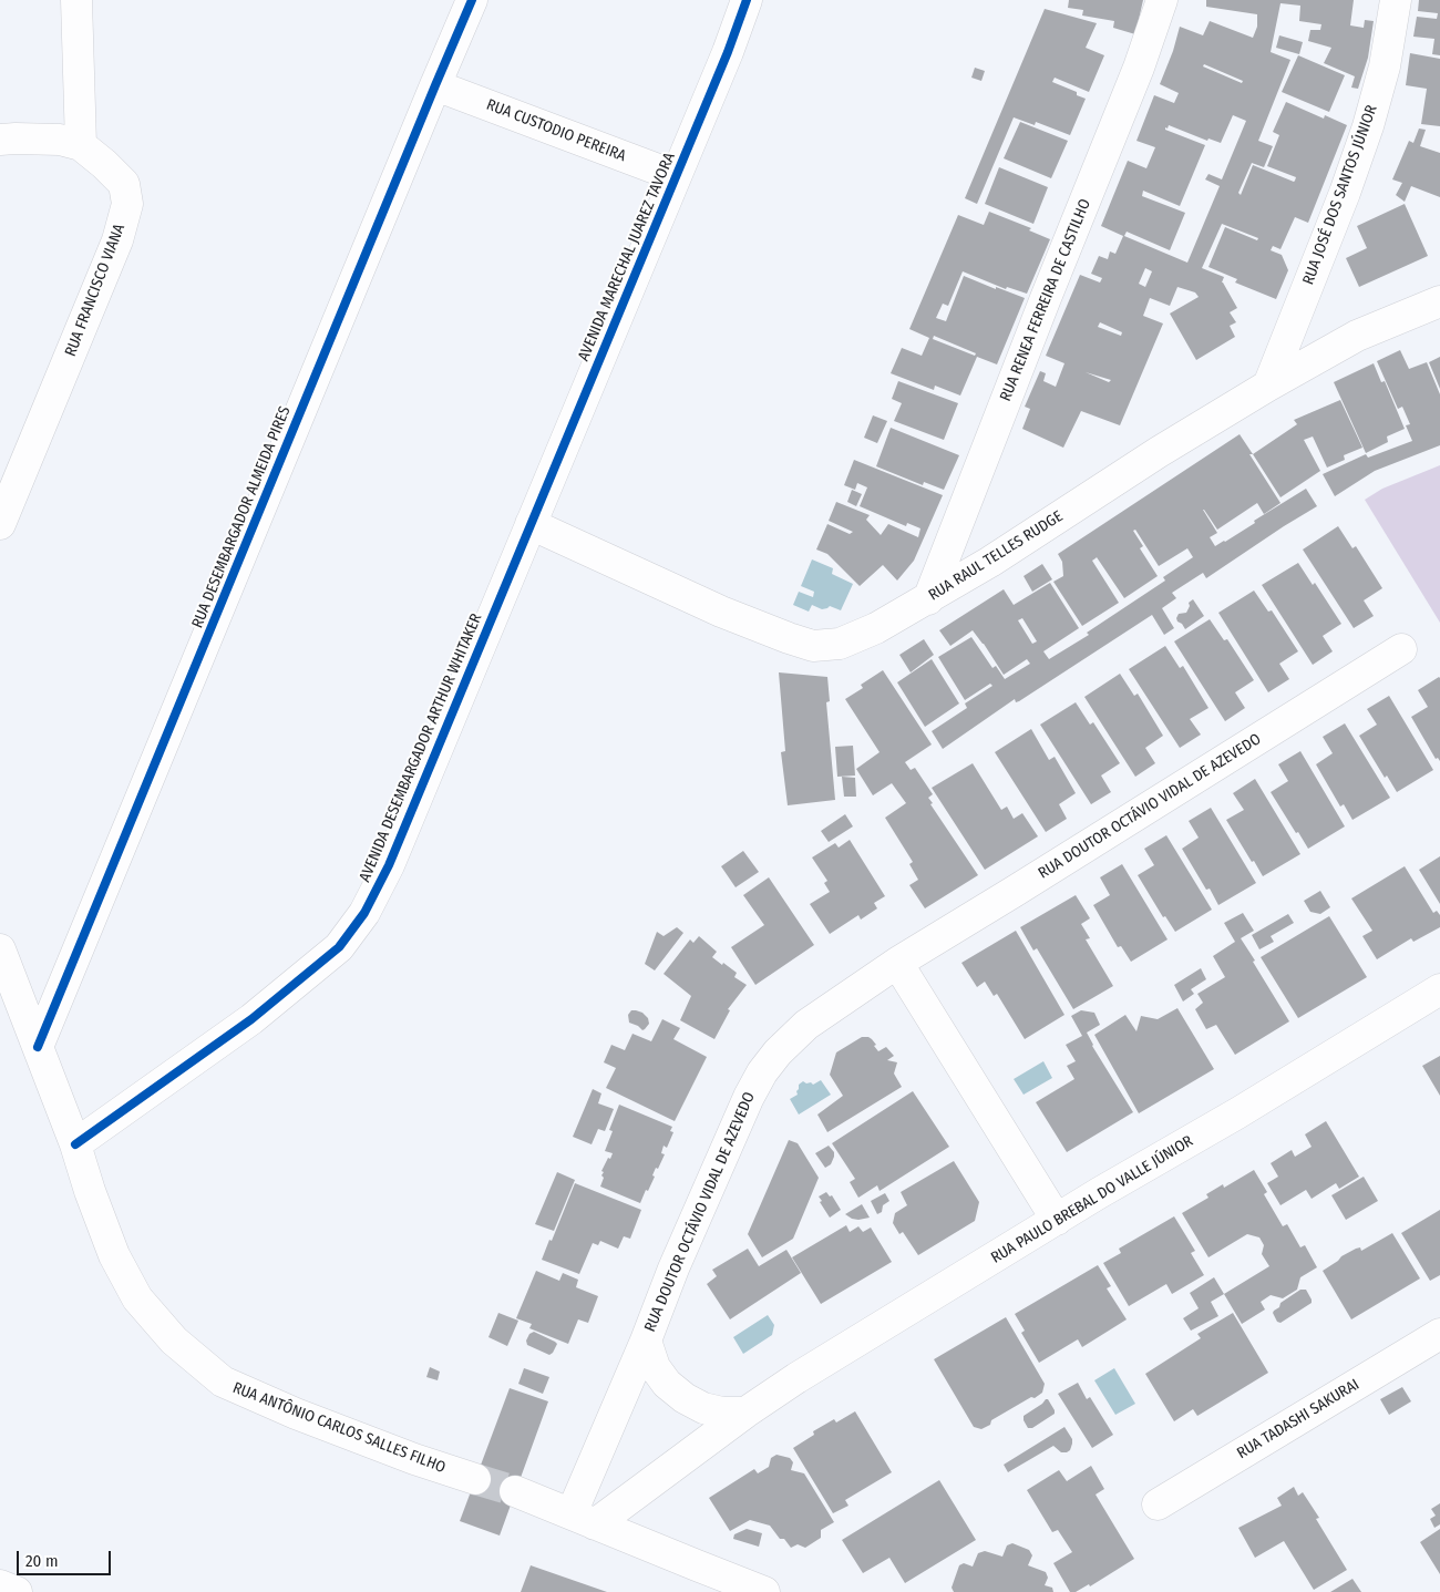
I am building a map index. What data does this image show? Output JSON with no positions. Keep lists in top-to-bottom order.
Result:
{
  "streets": {
    "street": [
      "RUA CUSTODIO PEREIRA",
      "RUA JOSÉ DOS SANTOS JÚNIOR",
      "AVENIDA MARECHAL JUAREZ TAVORA",
      "RUA FRANCISCO VIANA",
      "RUA RENEA FERREIRA DE CASTILHO",
      "RUA DESEMBARGADOR ALMEIDA PIRES",
      "RUA RAUL TELLES RUDGE",
      "AVENIDA DESEMBARGADOR ARTHUR WHITAKER",
      "RUA DOUTOR OCTÁVIO VIDAL DE AZEVEDO",
      "RUA PAULO BREBAL DO VALLE JÚNIOR",
      "RUA TADASHI SAKURAI",
      "RUA ANTÔNIO CARLOS SALLES FILHO"
    ]
  },
  "crossings": [
    ["RUA CUSTODIO PEREIRA", "AVENIDA MARECHAL JUAREZ TAVORA"],
    ["RUA CUSTODIO PEREIRA", "RUA DESEMBARGADOR ALMEIDA PIRES"],
    ["RUA JOSÉ DOS SANTOS JÚNIOR", "RUA RAUL TELLES RUDGE"],
    ["AVENIDA MARECHAL JUAREZ TAVORA", "RUA RAUL TELLES RUDGE"],
    ["AVENIDA MARECHAL JUAREZ TAVORA", "AVENIDA DESEMBARGADOR ARTHUR WHITAKER"],
    ["RUA RENEA FERREIRA DE CASTILHO", "RUA RAUL TELLES RUDGE"],
    ["RUA DESEMBARGADOR ALMEIDA PIRES", "RUA ANTÔNIO CARLOS SALLES FILHO"],
    ["RUA RAUL TELLES RUDGE", "AVENIDA DESEMBARGADOR ARTHUR WHITAKER"],
    ["AVENIDA DESEMBARGADOR ARTHUR WHITAKER", "RUA ANTÔNIO CARLOS SALLES FILHO"],
    ["RUA DOUTOR OCTÁVIO VIDAL DE AZEVEDO", "RUA PAULO BREBAL DO VALLE JÚNIOR"]
  ],
  "scale_bar": "20 m"
}
